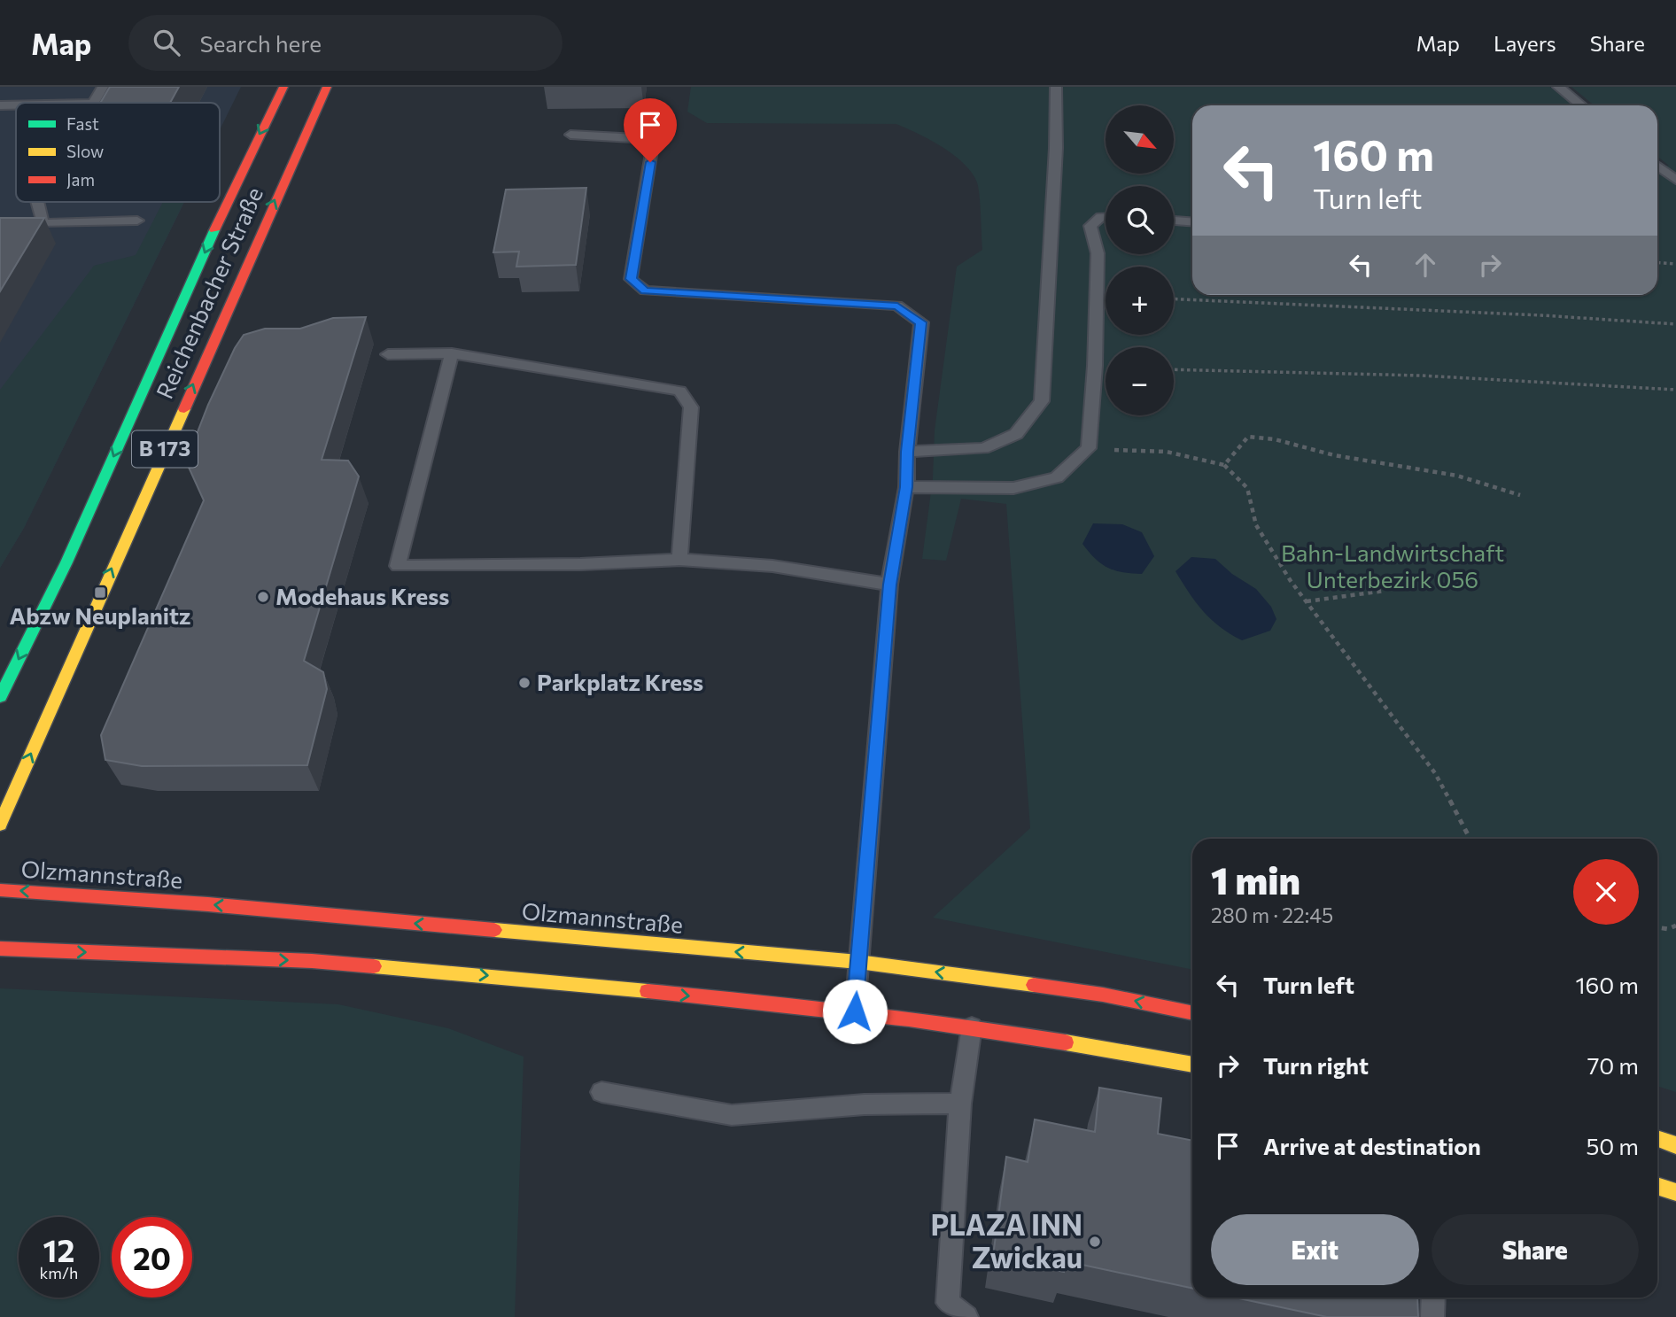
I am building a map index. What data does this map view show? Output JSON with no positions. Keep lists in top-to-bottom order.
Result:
{
  "streets": {
    "main road": ["Reichenbacher Straße", "B 173", "Olzmannstraße"]
  },
  "parks": ["Bahn-Landwirtschaft Unterbezirk 056"],
  "places": {
    "transit": ["Abzw Neuplanitz"],
    "other": ["Modehaus Kress", "Parkplatz Kress", "PLAZA INN Zwickau"]
  },
  "legend": ["Fast", "Slow", "Jam"],
  "north": "bottom right",
  "page": {
    "header": "Map",
    "search": "Search here",
    "nav": ["Map", "Layers", "Share"],
    "map_buttons": ["+", "−"],
    "turn": ["160 m", "Turn left"],
    "heading": ["1 min", "280 m · 22:45"],
    "list": [
      {
        "name": "Turn left",
        "value": "160 m"
      },
      {
        "name": "Turn right",
        "value": "70 m"
      },
      {
        "name": "Arrive at destination",
        "value": "50 m"
      }
    ],
    "buttons": ["Exit", "Share"],
    "speed": "12 km/h",
    "limit": "20"
  }
}
